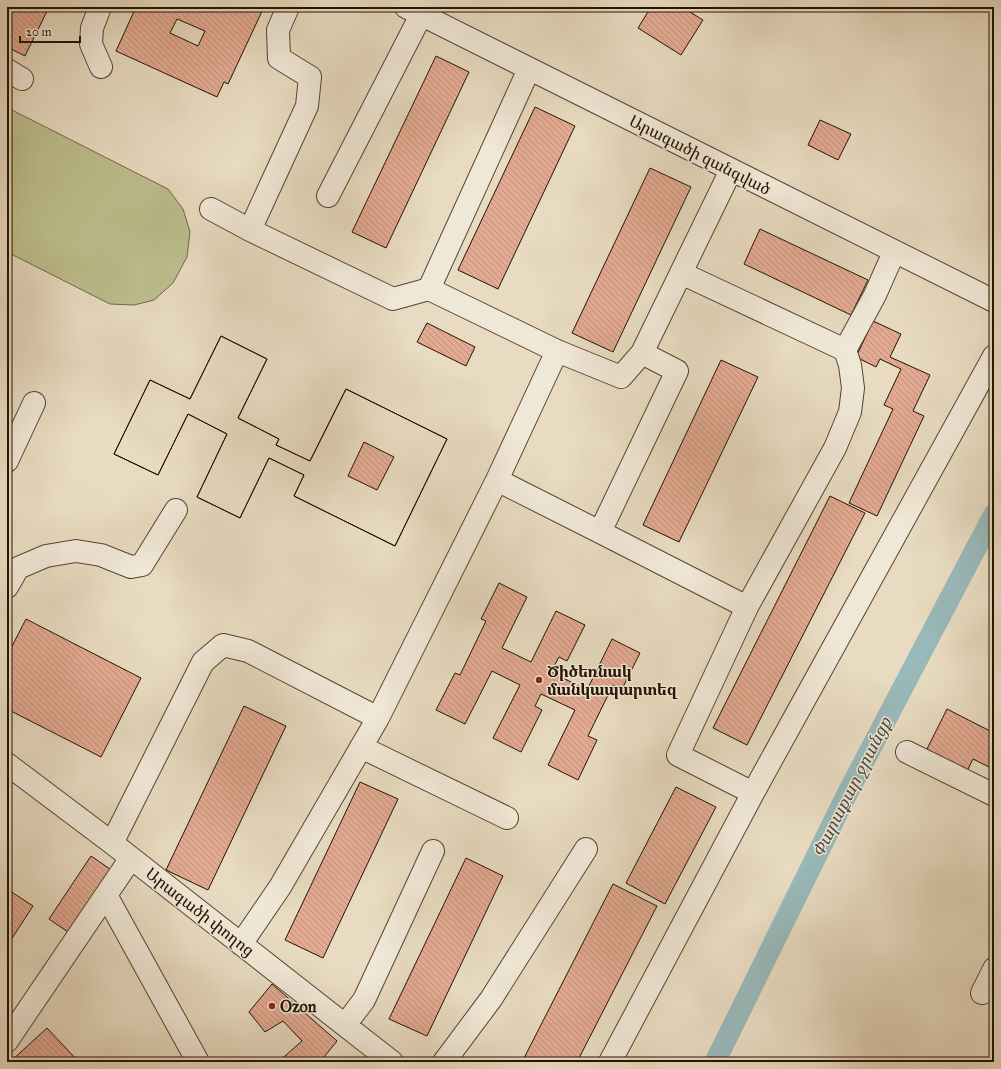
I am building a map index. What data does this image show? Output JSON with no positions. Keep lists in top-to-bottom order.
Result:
{
  "streets": {
    "street": ["Արագածի զանգված", "Արագածի փողոց"]
  },
  "water": ["Փարաքար ջրանցք"],
  "places": ["Ծիծեռնակ մանկապարտեզ", "Ozon"],
  "scale_bar": "20 m"
}
